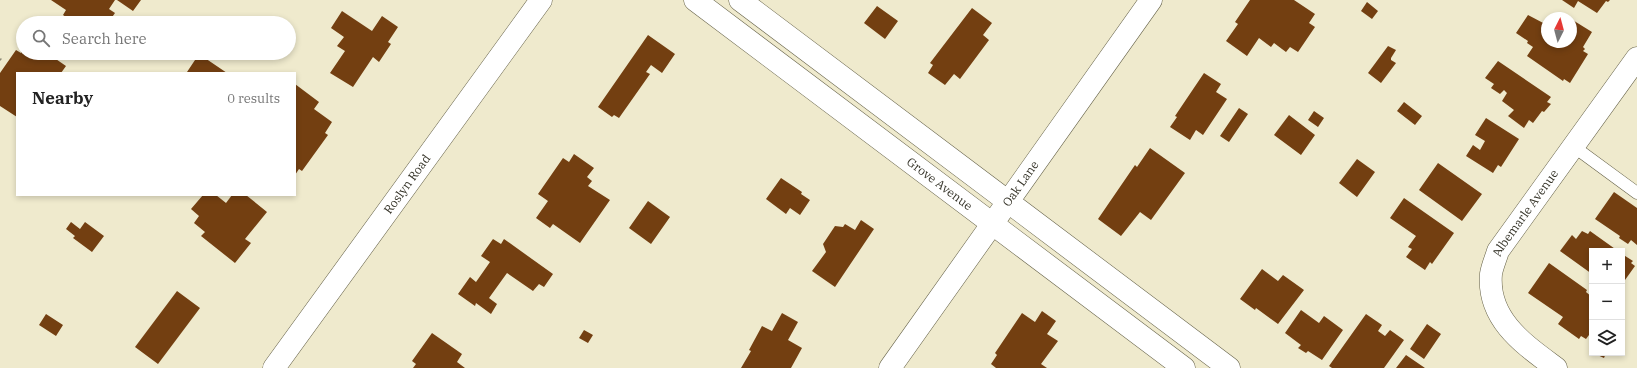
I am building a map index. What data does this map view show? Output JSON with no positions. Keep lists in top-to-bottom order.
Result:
{
  "streets": {
    "street": [
      "Roslyn Road",
      "Grove Avenue",
      "Oak Lane",
      "Albemarle Avenue"
    ]
  },
  "crossings": [
    ["Grove Avenue", "Oak Lane"]
  ],
  "north": "top",
  "page": {
    "search": "Search here",
    "heading": ["Nearby", "0 results"],
    "map_buttons": ["+", "−"]
  }
}
